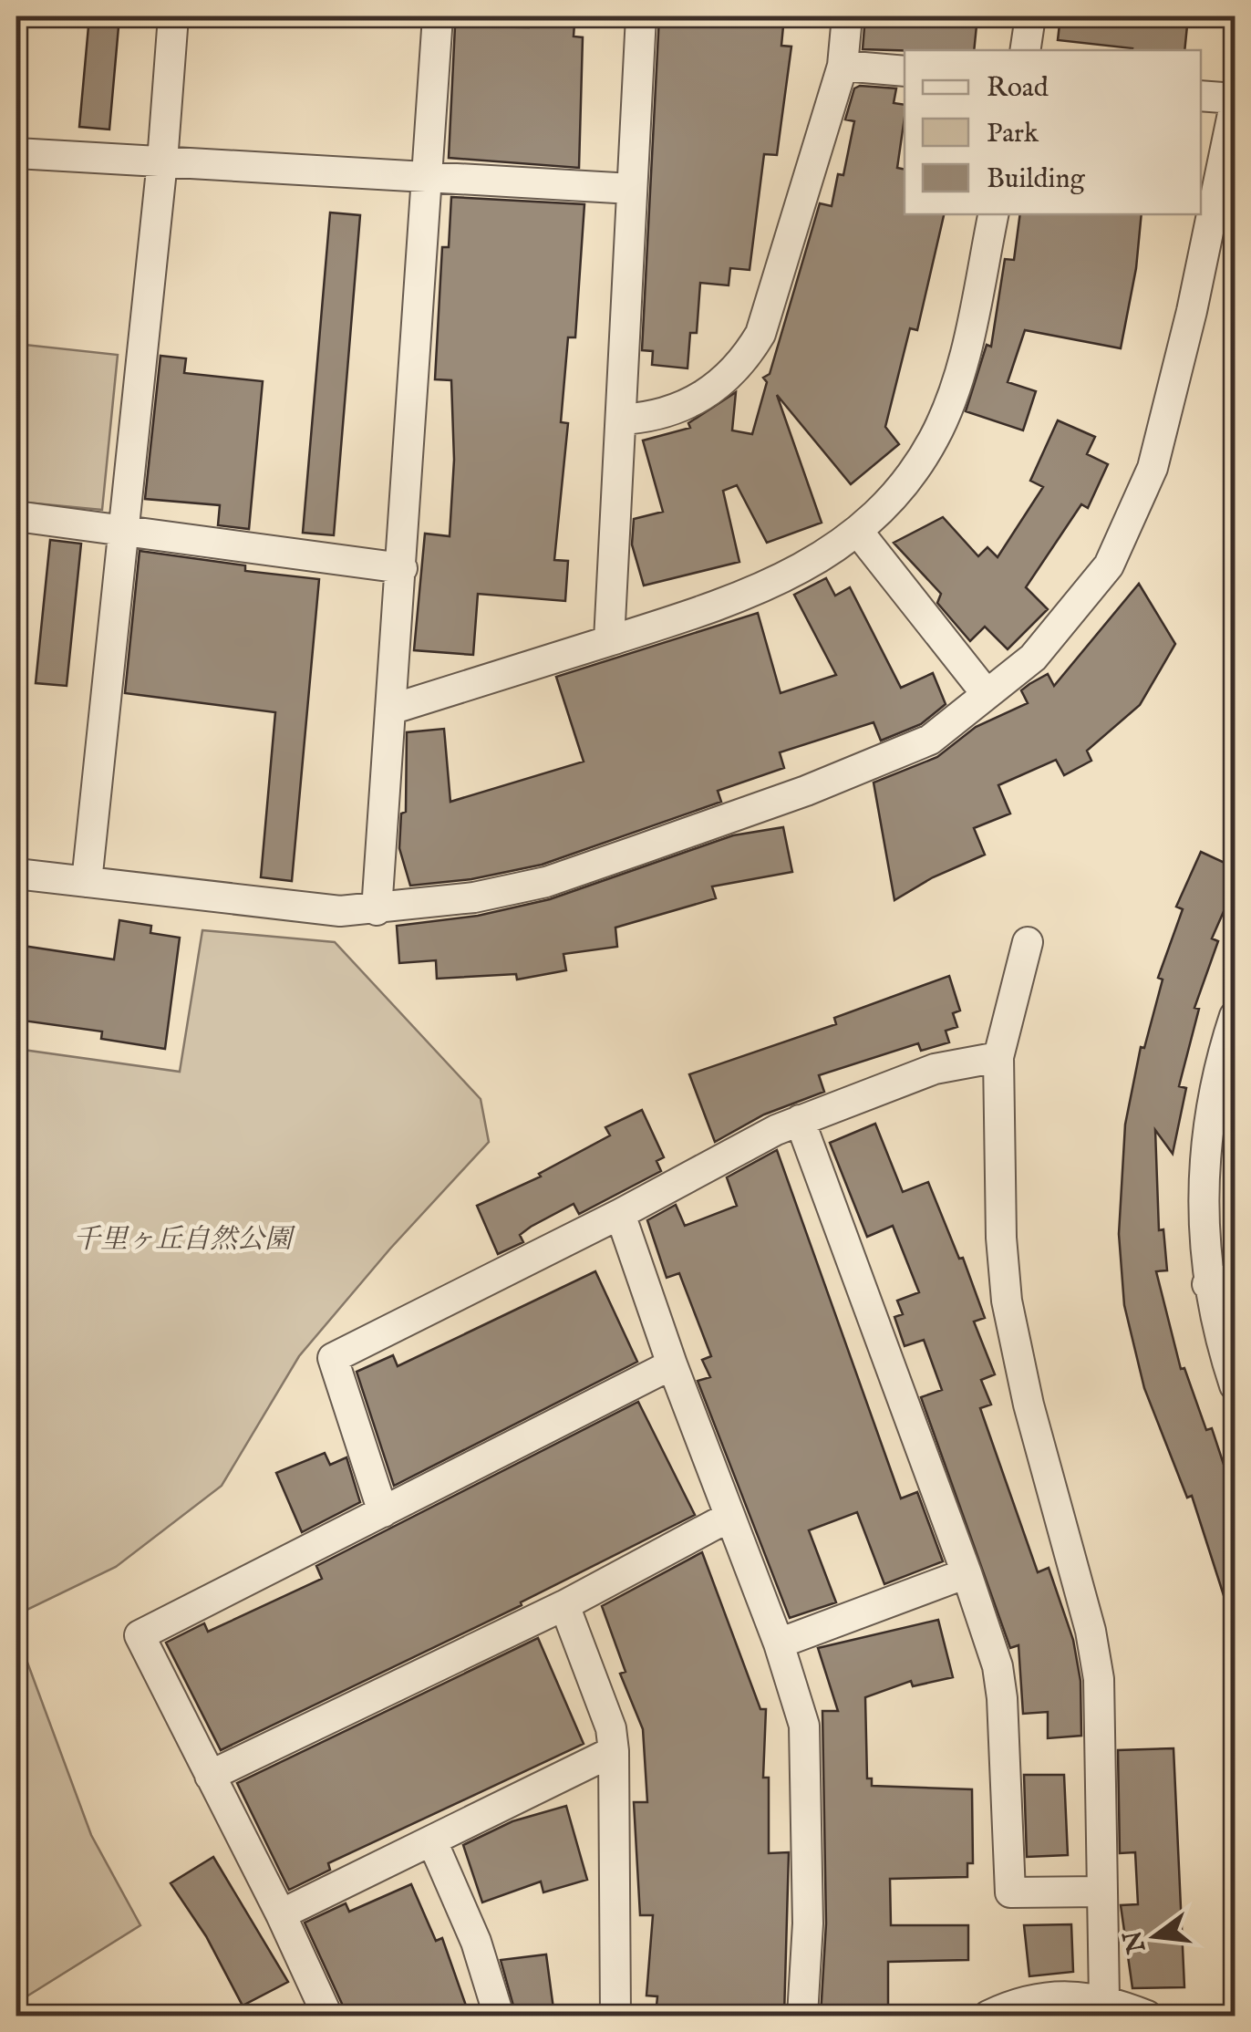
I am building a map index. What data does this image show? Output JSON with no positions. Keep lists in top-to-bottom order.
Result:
{
  "parks": ["千里ヶ丘自然公園"],
  "legend": ["Road", "Park", "Building"],
  "north": "left"
}
